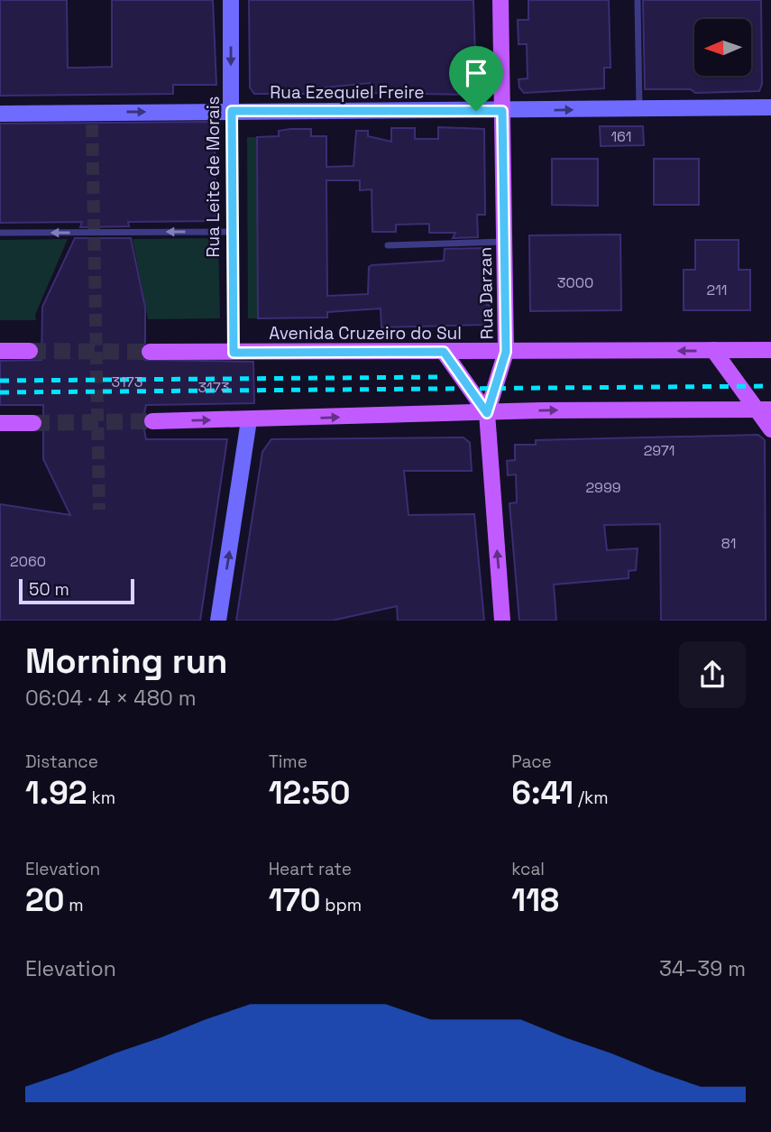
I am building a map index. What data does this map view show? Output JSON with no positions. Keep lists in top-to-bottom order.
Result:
{
  "streets": {
    "main road": ["Rua Darzan", "Avenida Cruzeiro do Sul"],
    "street": ["Rua Ezequiel Freire", "Rua Leite de Morais"]
  },
  "crossings": [
    ["Rua Ezequiel Freire", "Rua Leite de Morais"],
    ["Rua Ezequiel Freire", "Rua Darzan"],
    ["Rua Leite de Morais", "Avenida Cruzeiro do Sul"],
    ["Rua Darzan", "Avenida Cruzeiro do Sul"]
  ],
  "one_way": ["Rua Ezequiel Freire"],
  "house_numbers": [
    "161",
    "3000",
    "211",
    "3173",
    "3173",
    "2971",
    "2999",
    "81",
    "2060"
  ],
  "scale_bar": "50 m",
  "north": "left",
  "page": {
    "scale": "50 m",
    "heading": ["Morning run", "06:04 · 4 × 480 m"],
    "stats": [
      ["Distance", "1.92 km"],
      ["Time", "12:50"],
      ["Pace", "6:41 /km"],
      ["Elevation", "20 m"],
      ["Heart rate", "170 bpm"],
      ["kcal", "118"]
    ],
    "chart": ["Elevation", "34–39 m"]
  }
}
